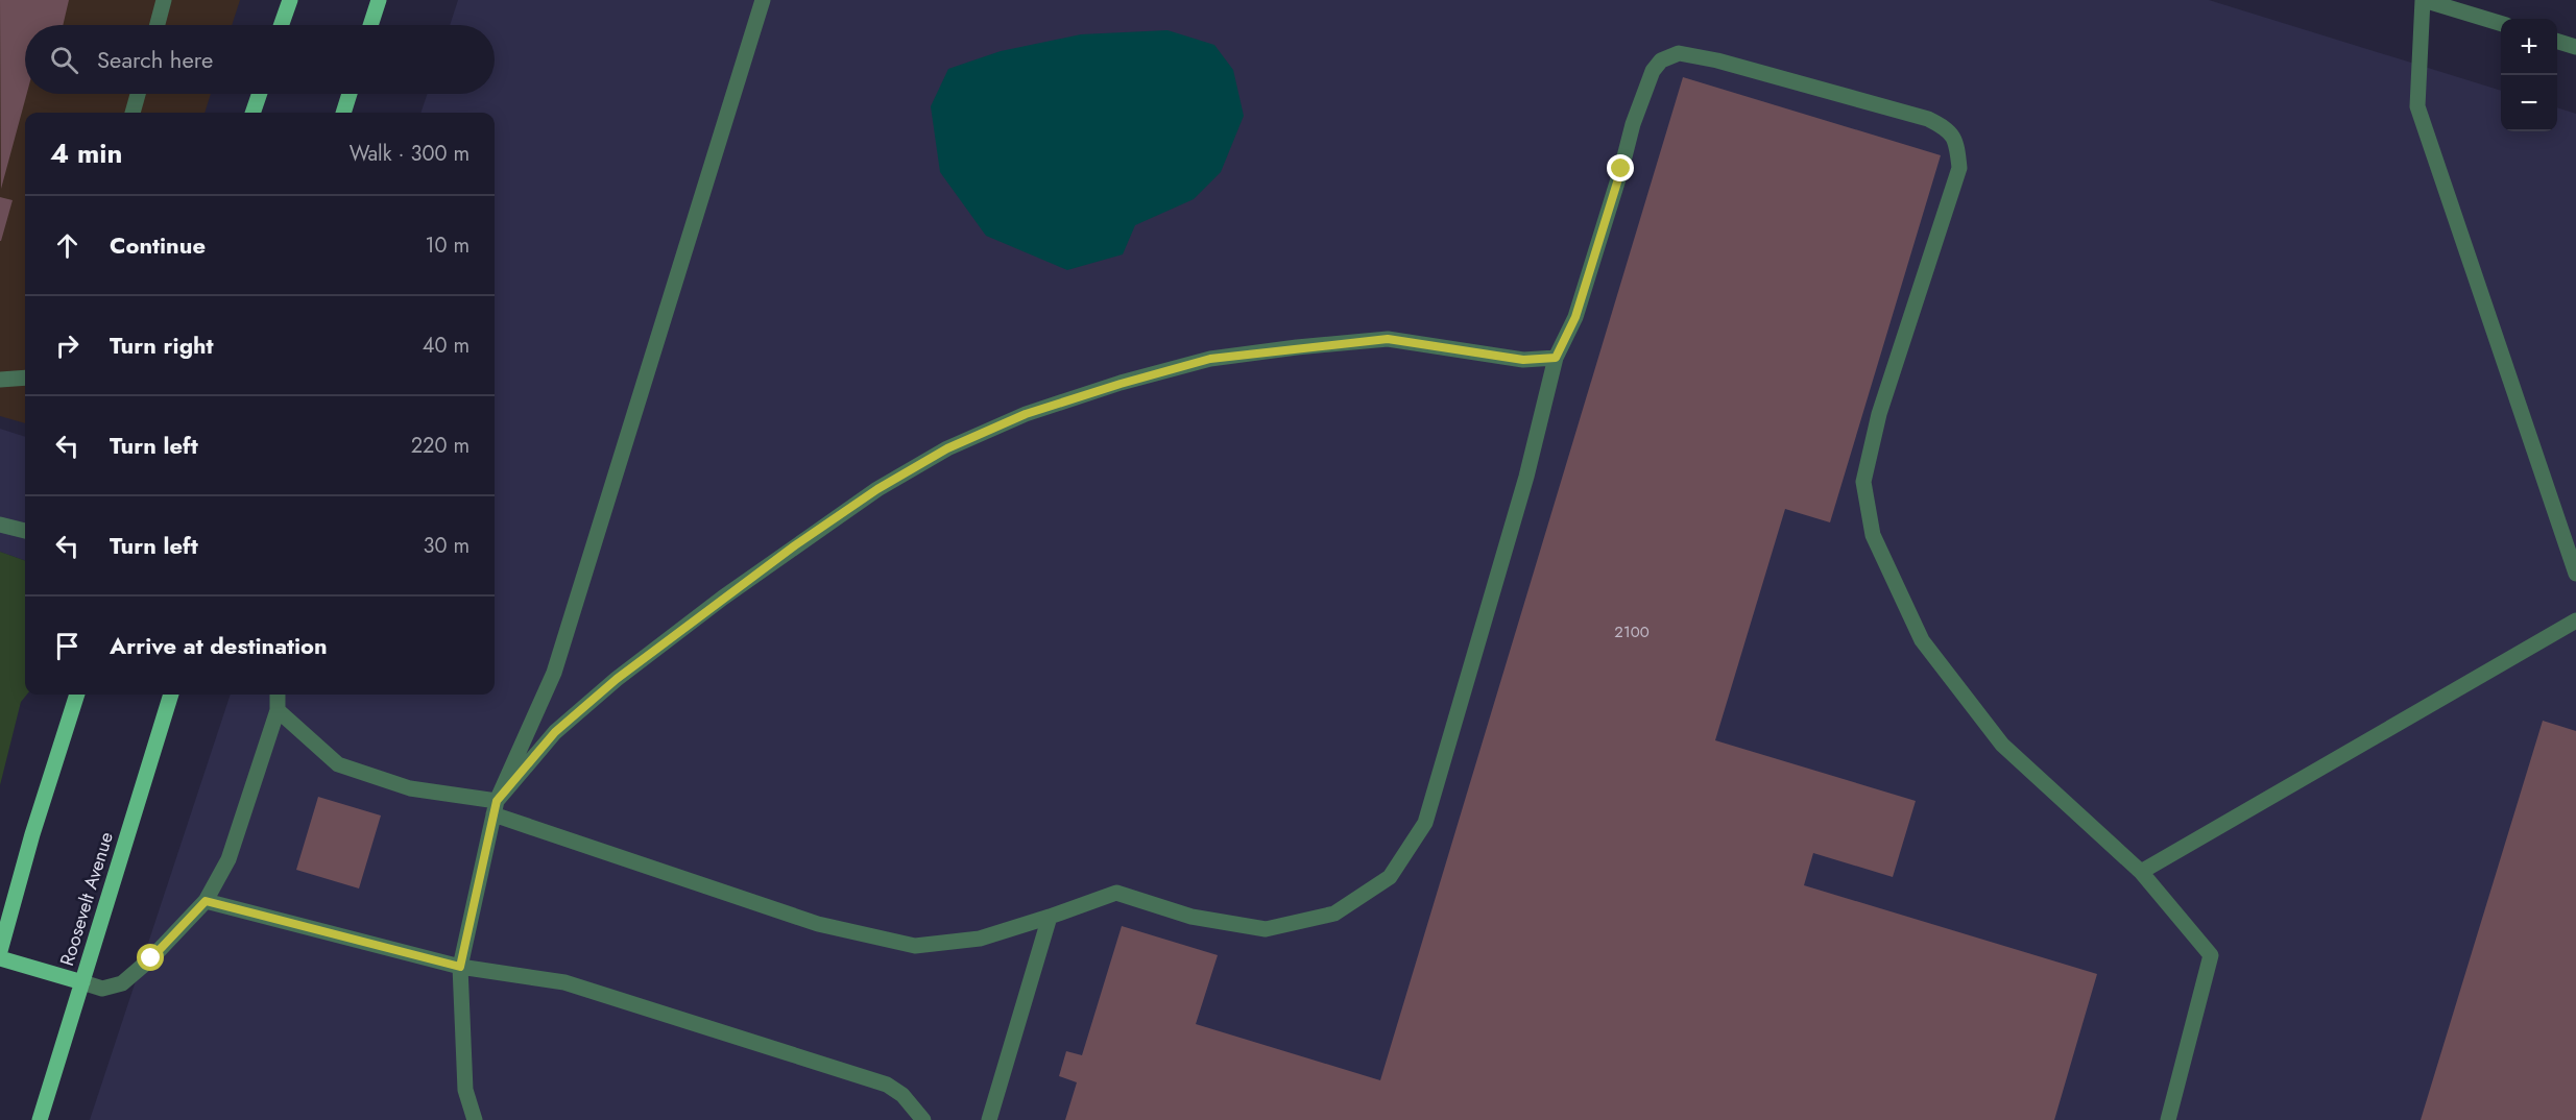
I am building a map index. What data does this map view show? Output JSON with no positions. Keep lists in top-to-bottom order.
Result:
{
  "streets": {
    "main road": ["Roosevelt Avenue"]
  },
  "house_numbers": ["2100"],
  "page": {
    "map_buttons": ["+", "−"],
    "search": "Search here",
    "heading": ["4 min", "Walk · 300 m"],
    "list": [
      ["Continue", "10 m"],
      ["Turn right", "40 m"],
      ["Turn left", "220 m"],
      ["Turn left", "30 m"],
      "Arrive at destination"
    ]
  }
}
